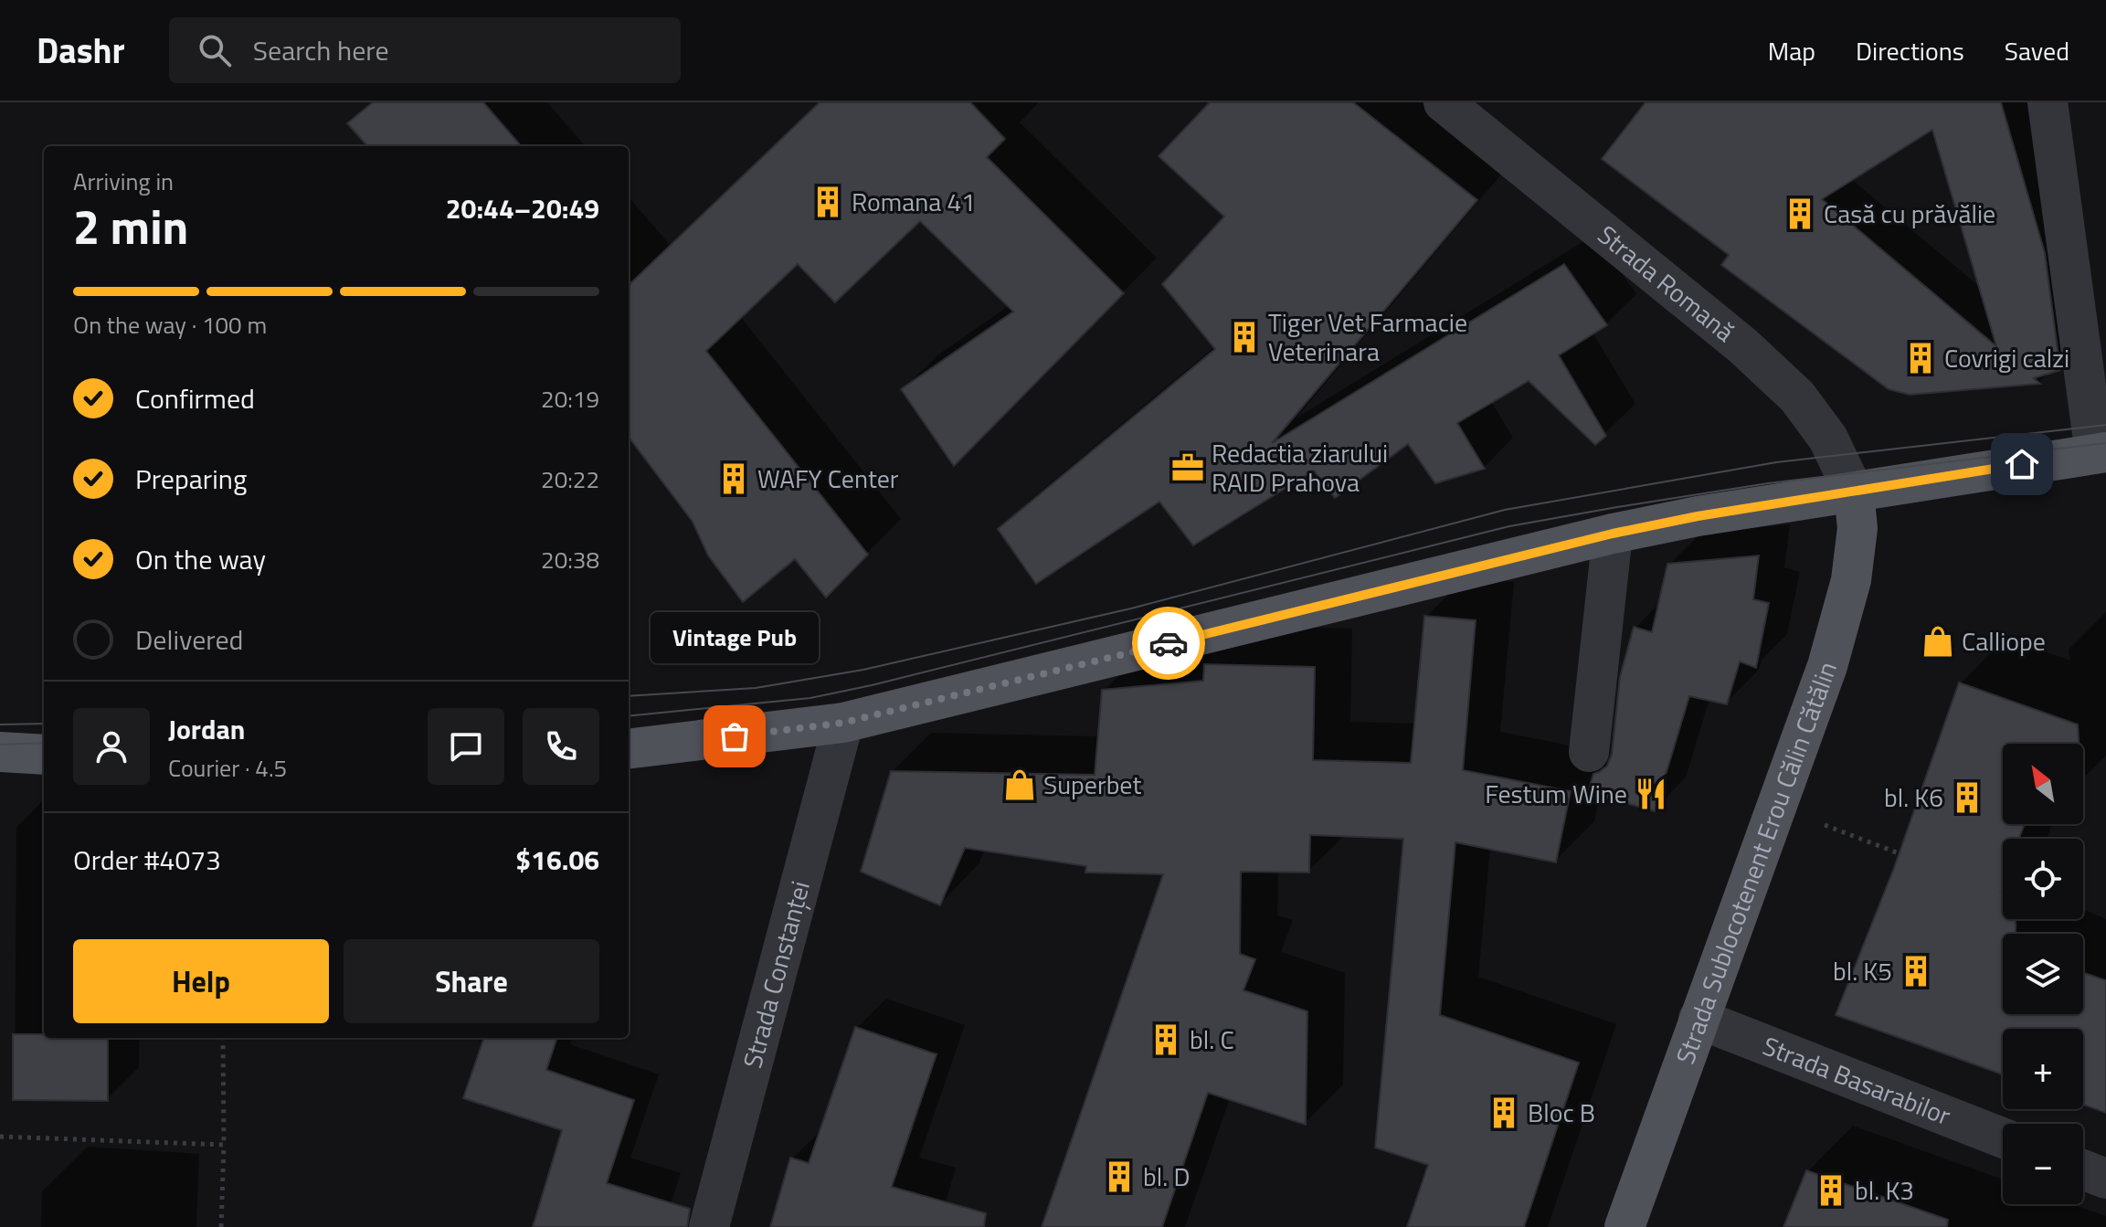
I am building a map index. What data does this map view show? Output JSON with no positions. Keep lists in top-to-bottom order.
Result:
{
  "streets": {
    "main road": ["Strada Sublocotenent Erou Călin Cătălin"],
    "street": ["Strada Romană", "Strada Constanței", "Strada Basarabilor"]
  },
  "crossings": [
    ["Strada Romană", "Strada Sublocotenent Erou Călin Cătălin"],
    ["Strada Sublocotenent Erou Călin Cătălin", "Strada Basarabilor"]
  ],
  "places": {
    "building": [
      "Romana 41",
      "Casă cu prăvălie",
      "Tiger Vet Farmacie Veterinara",
      "Covrigi calzi",
      "WAFY Center",
      "bl. K6",
      "bl. K5",
      "bl. C",
      "Bloc B",
      "bl. D",
      "bl. K3"
    ],
    "office": ["Redactia ziarului RAID Prahova"],
    "shop": ["Calliope", "Superbet"],
    "other": ["Vintage Pub"],
    "restaurant": ["Festum Wine"]
  },
  "north": "top left",
  "page": {
    "header": "Dashr",
    "search": "Search here",
    "nav": ["Map", "Directions", "Saved"],
    "heading": ["2 min", "Arriving in", "20:44–20:49"],
    "panel": [
      "Jordan",
      "Courier · 4.5",
      "Order #4073",
      "$16.06"
    ],
    "bar": "On the way · 100 m",
    "list": [
      ["Confirmed", "20:19"],
      ["Preparing", "20:22"],
      ["On the way", "20:38"],
      "Delivered"
    ],
    "bubble": "Vintage Pub",
    "map_buttons": ["+", "−"],
    "buttons": ["Help", "Share"]
  }
}
